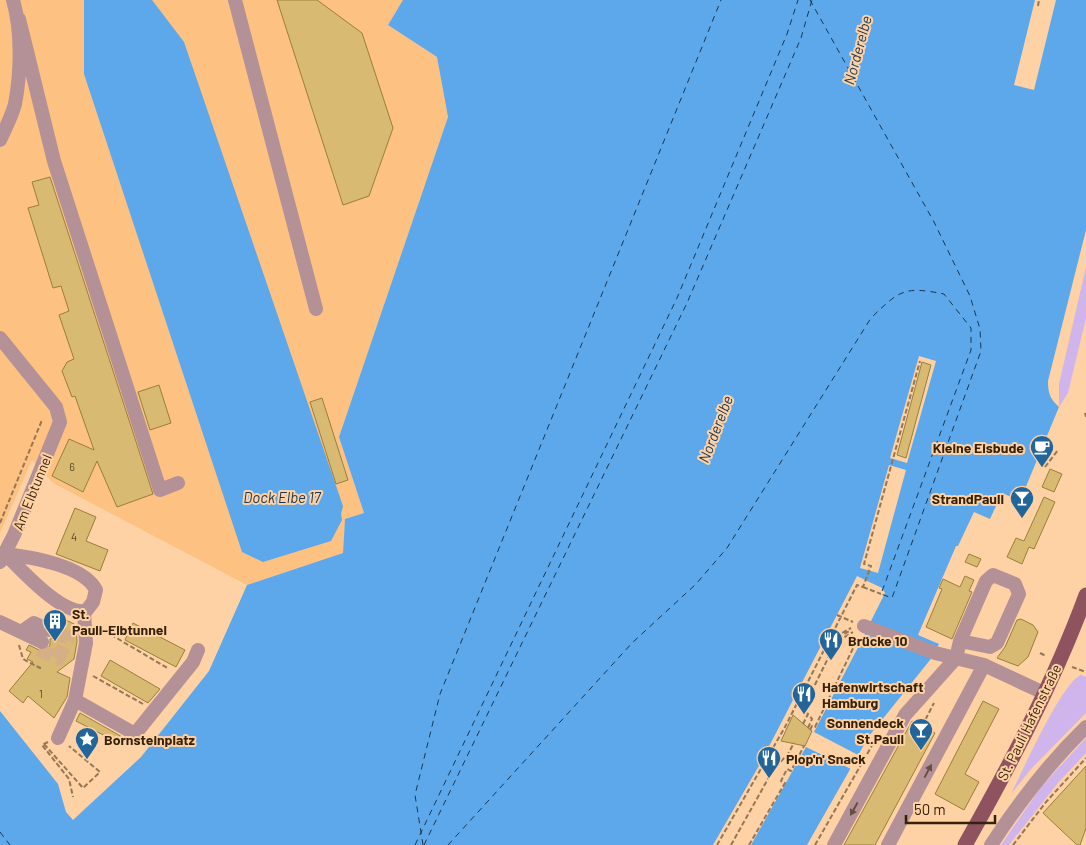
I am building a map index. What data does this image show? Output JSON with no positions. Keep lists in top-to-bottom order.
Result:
{
  "streets": {
    "main road": ["St. Pauli Hafenstraße"],
    "street": ["Am Elbtunnel"]
  },
  "water": ["Norderelbe", "Dock Elbe 17"],
  "places": {
    "cafe": ["Kleine Eisbude"],
    "bar": ["StrandPauli", "Sonnendeck St.Pauli"],
    "building": ["St. Pauli-Elbtunnel"],
    "restaurant": ["Brücke 10", "Hafenwirtschaft Hamburg", "Plop'n' Snack"],
    "place": ["Bornsteinplatz"]
  },
  "house_numbers": ["6", "4", "1"],
  "scale_bar": "50 m"
}
